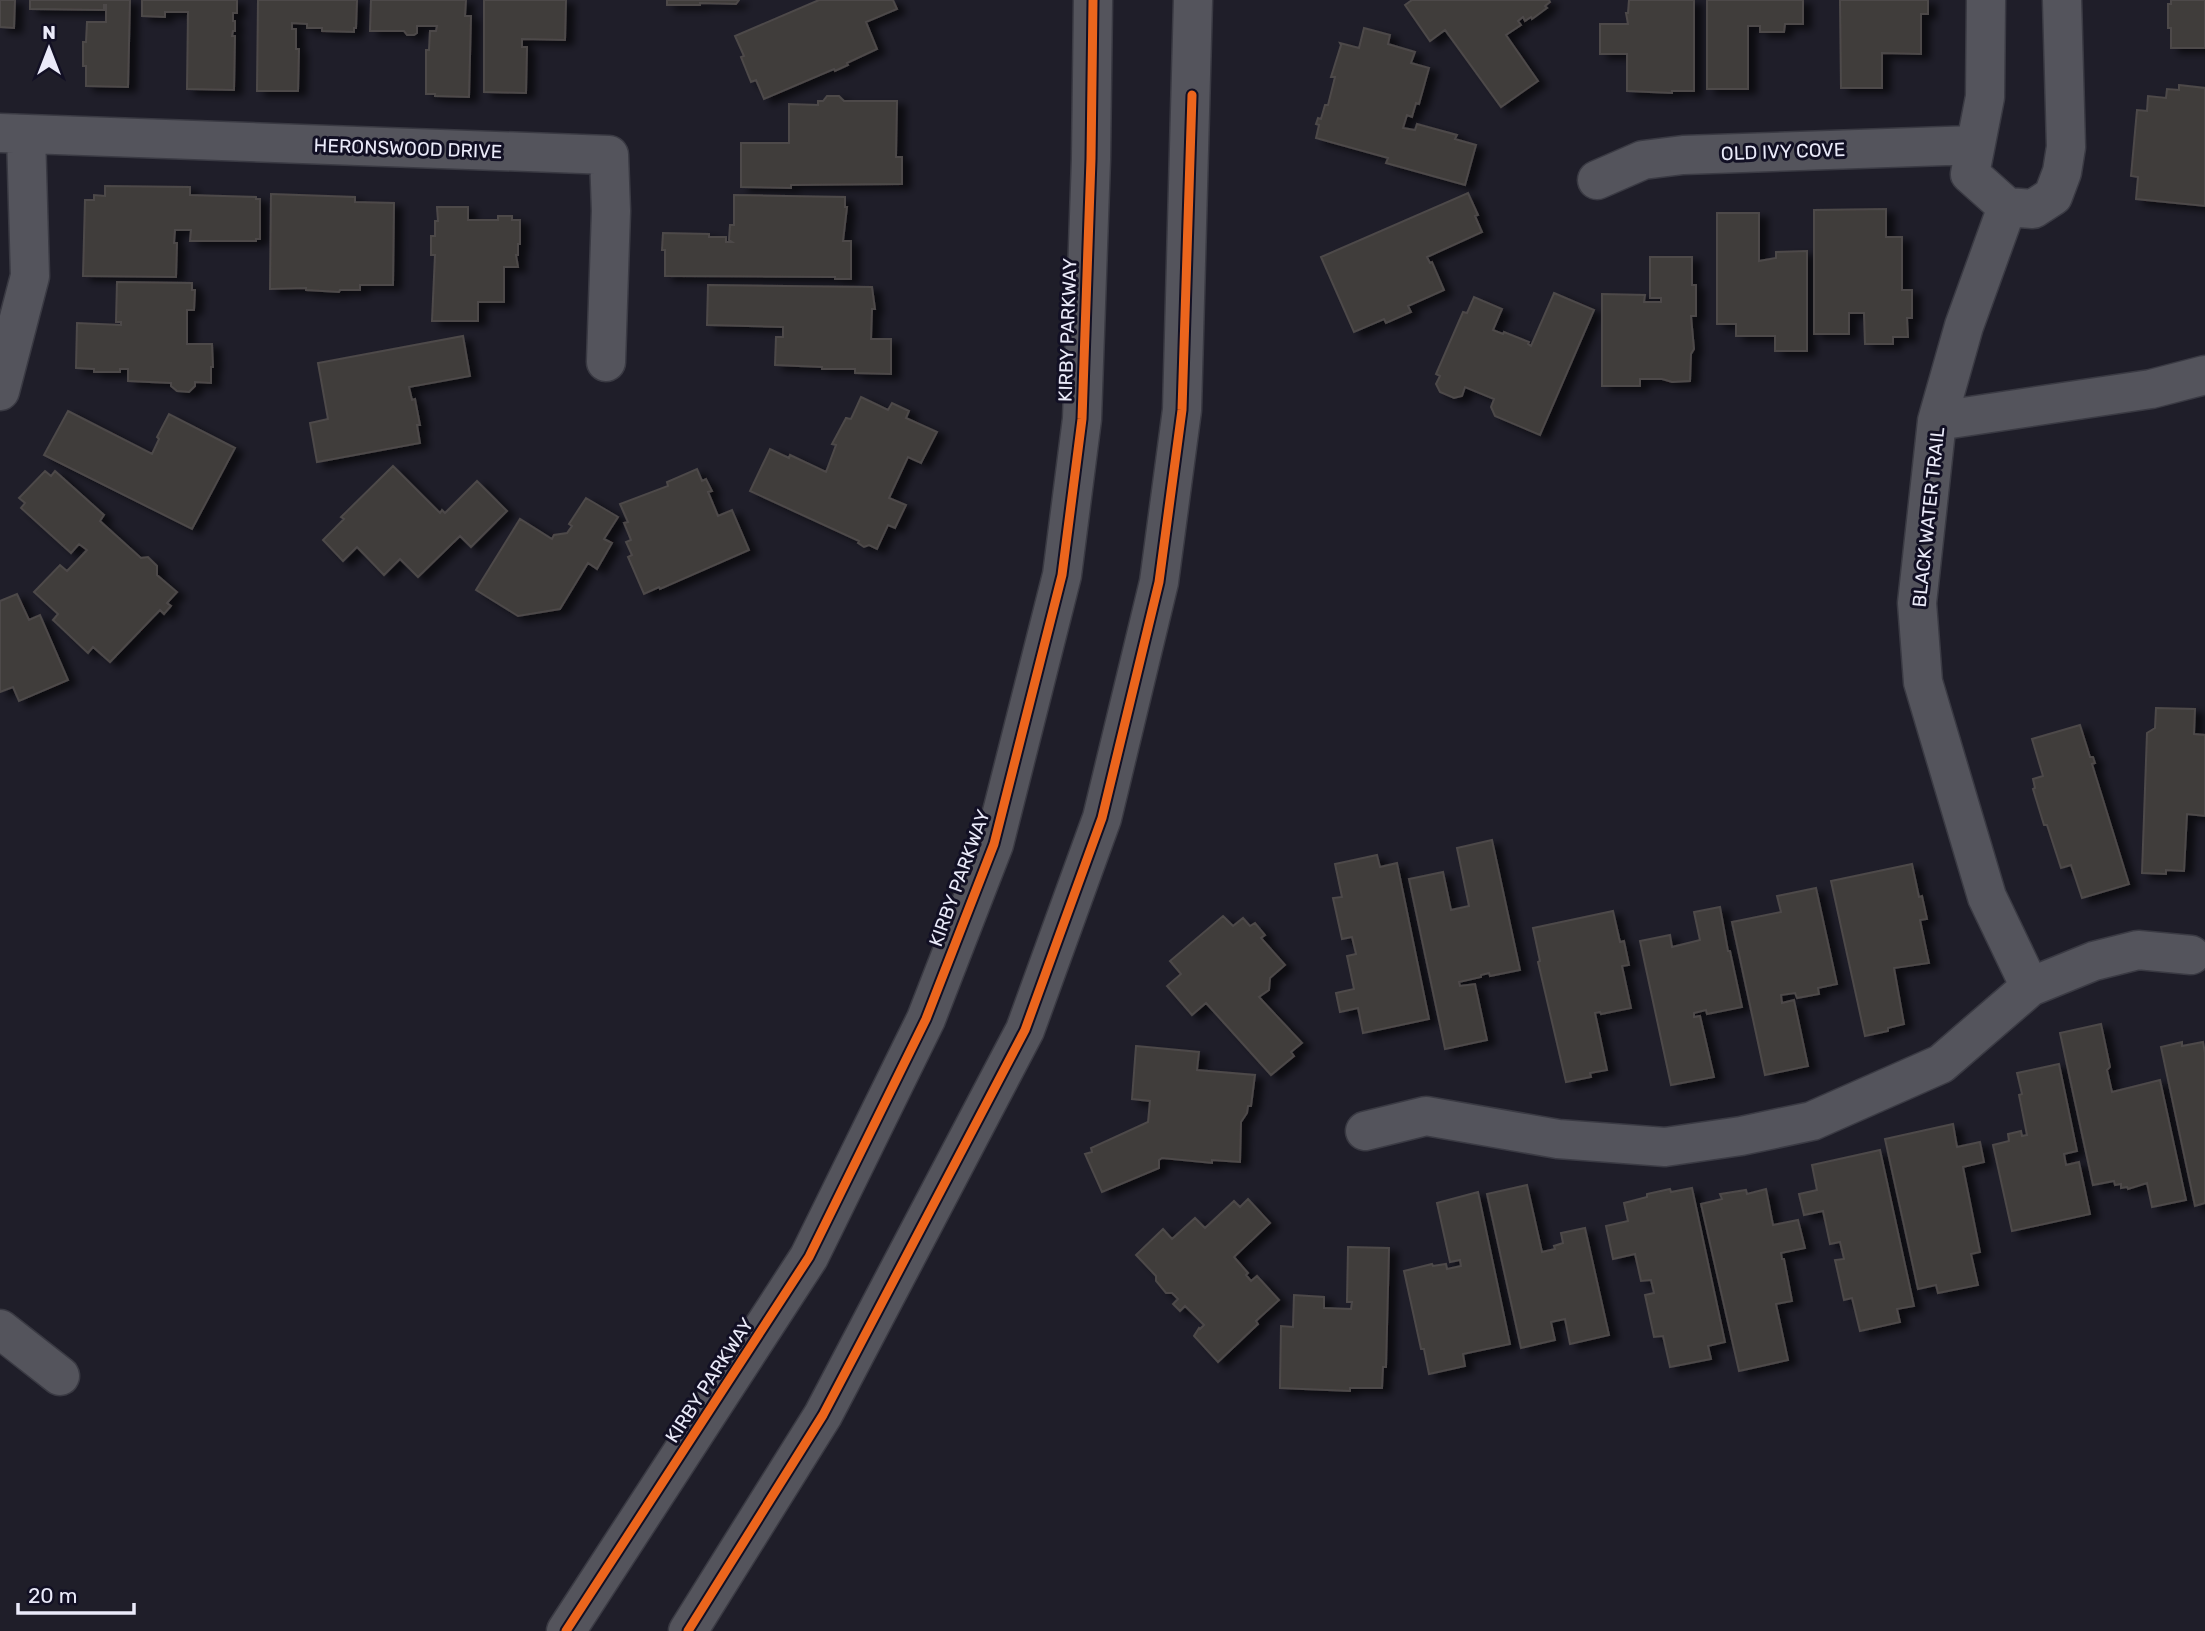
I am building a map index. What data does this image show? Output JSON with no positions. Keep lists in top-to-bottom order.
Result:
{
  "streets": {
    "street": [
      "HERONSWOOD DRIVE",
      "OLD IVY COVE",
      "KIRBY PARKWAY",
      "BLACK WATER TRAIL"
    ]
  },
  "scale_bar": "20 m",
  "north": "top"
}
